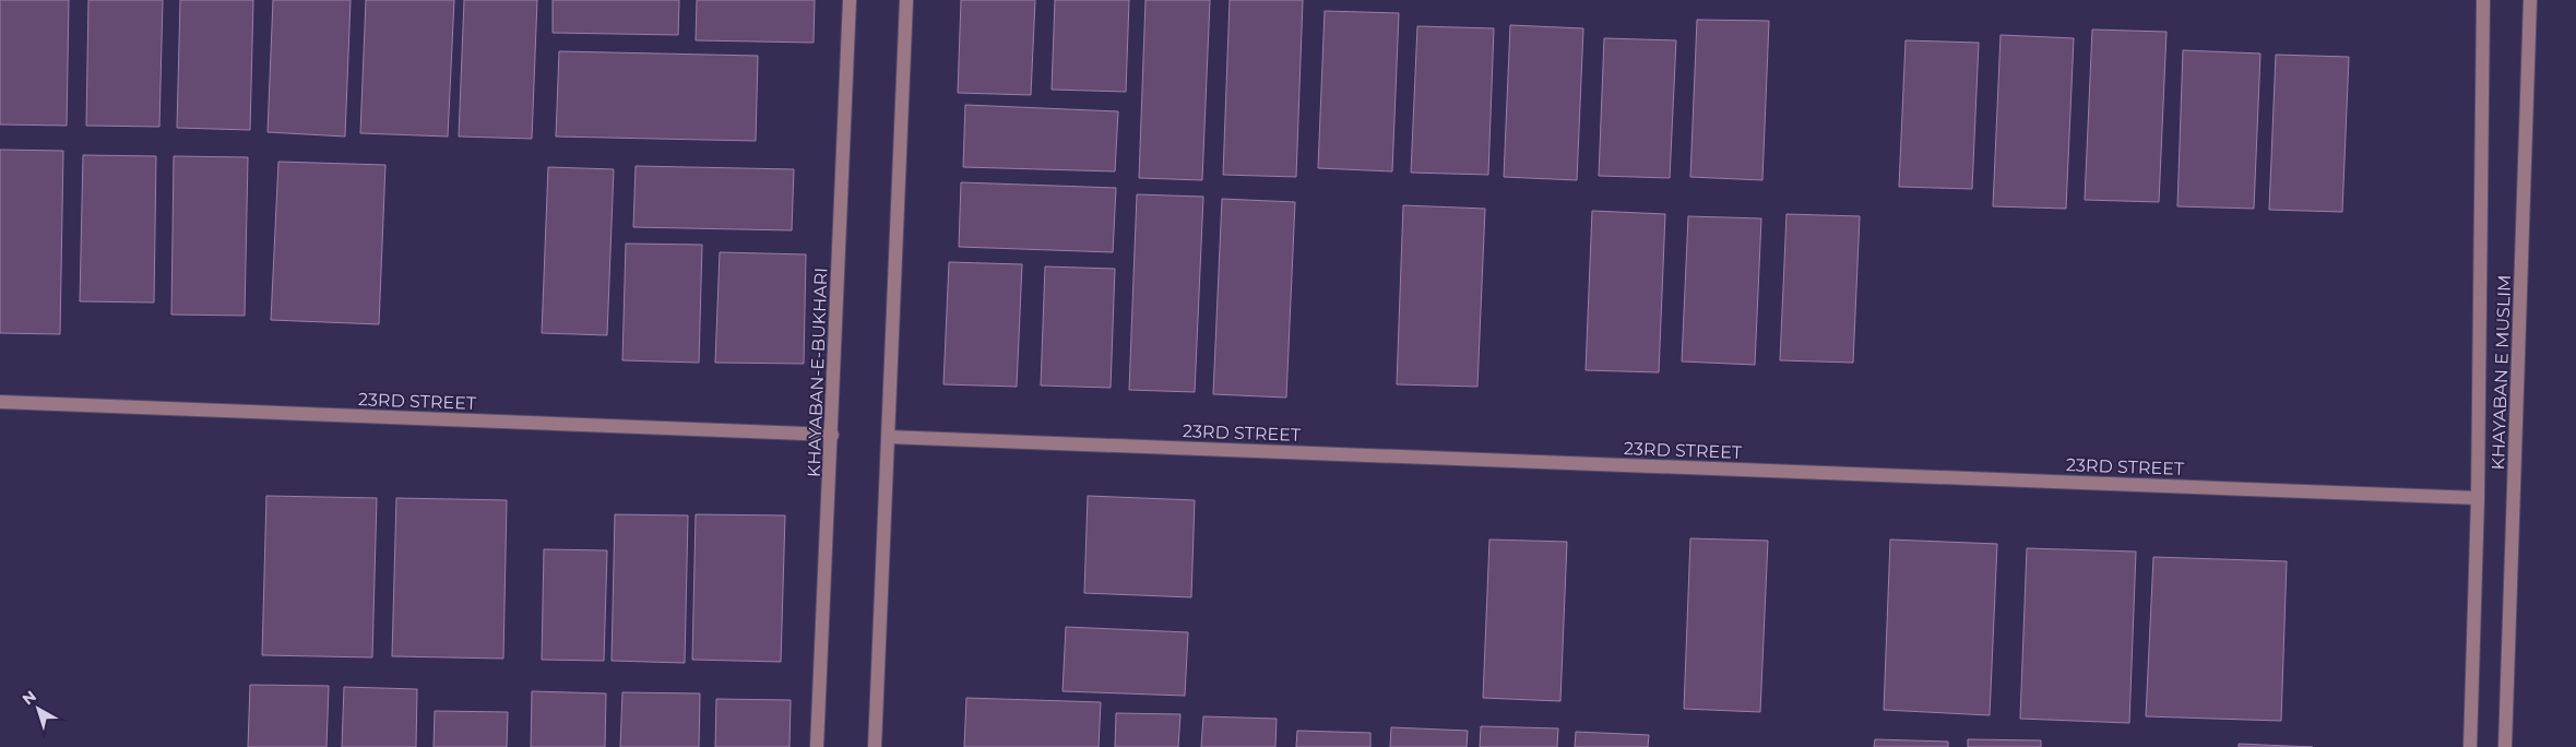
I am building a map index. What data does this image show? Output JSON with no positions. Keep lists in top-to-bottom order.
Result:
{
  "streets": {
    "street": ["KHAYABAN-E-BUKHARI", "KHAYABAN E MUSLIM", "23RD STREET"]
  },
  "crossings": [
    ["KHAYABAN-E-BUKHARI", "23RD STREET"],
    ["KHAYABAN E MUSLIM", "23RD STREET"]
  ],
  "north": "top left"
}
